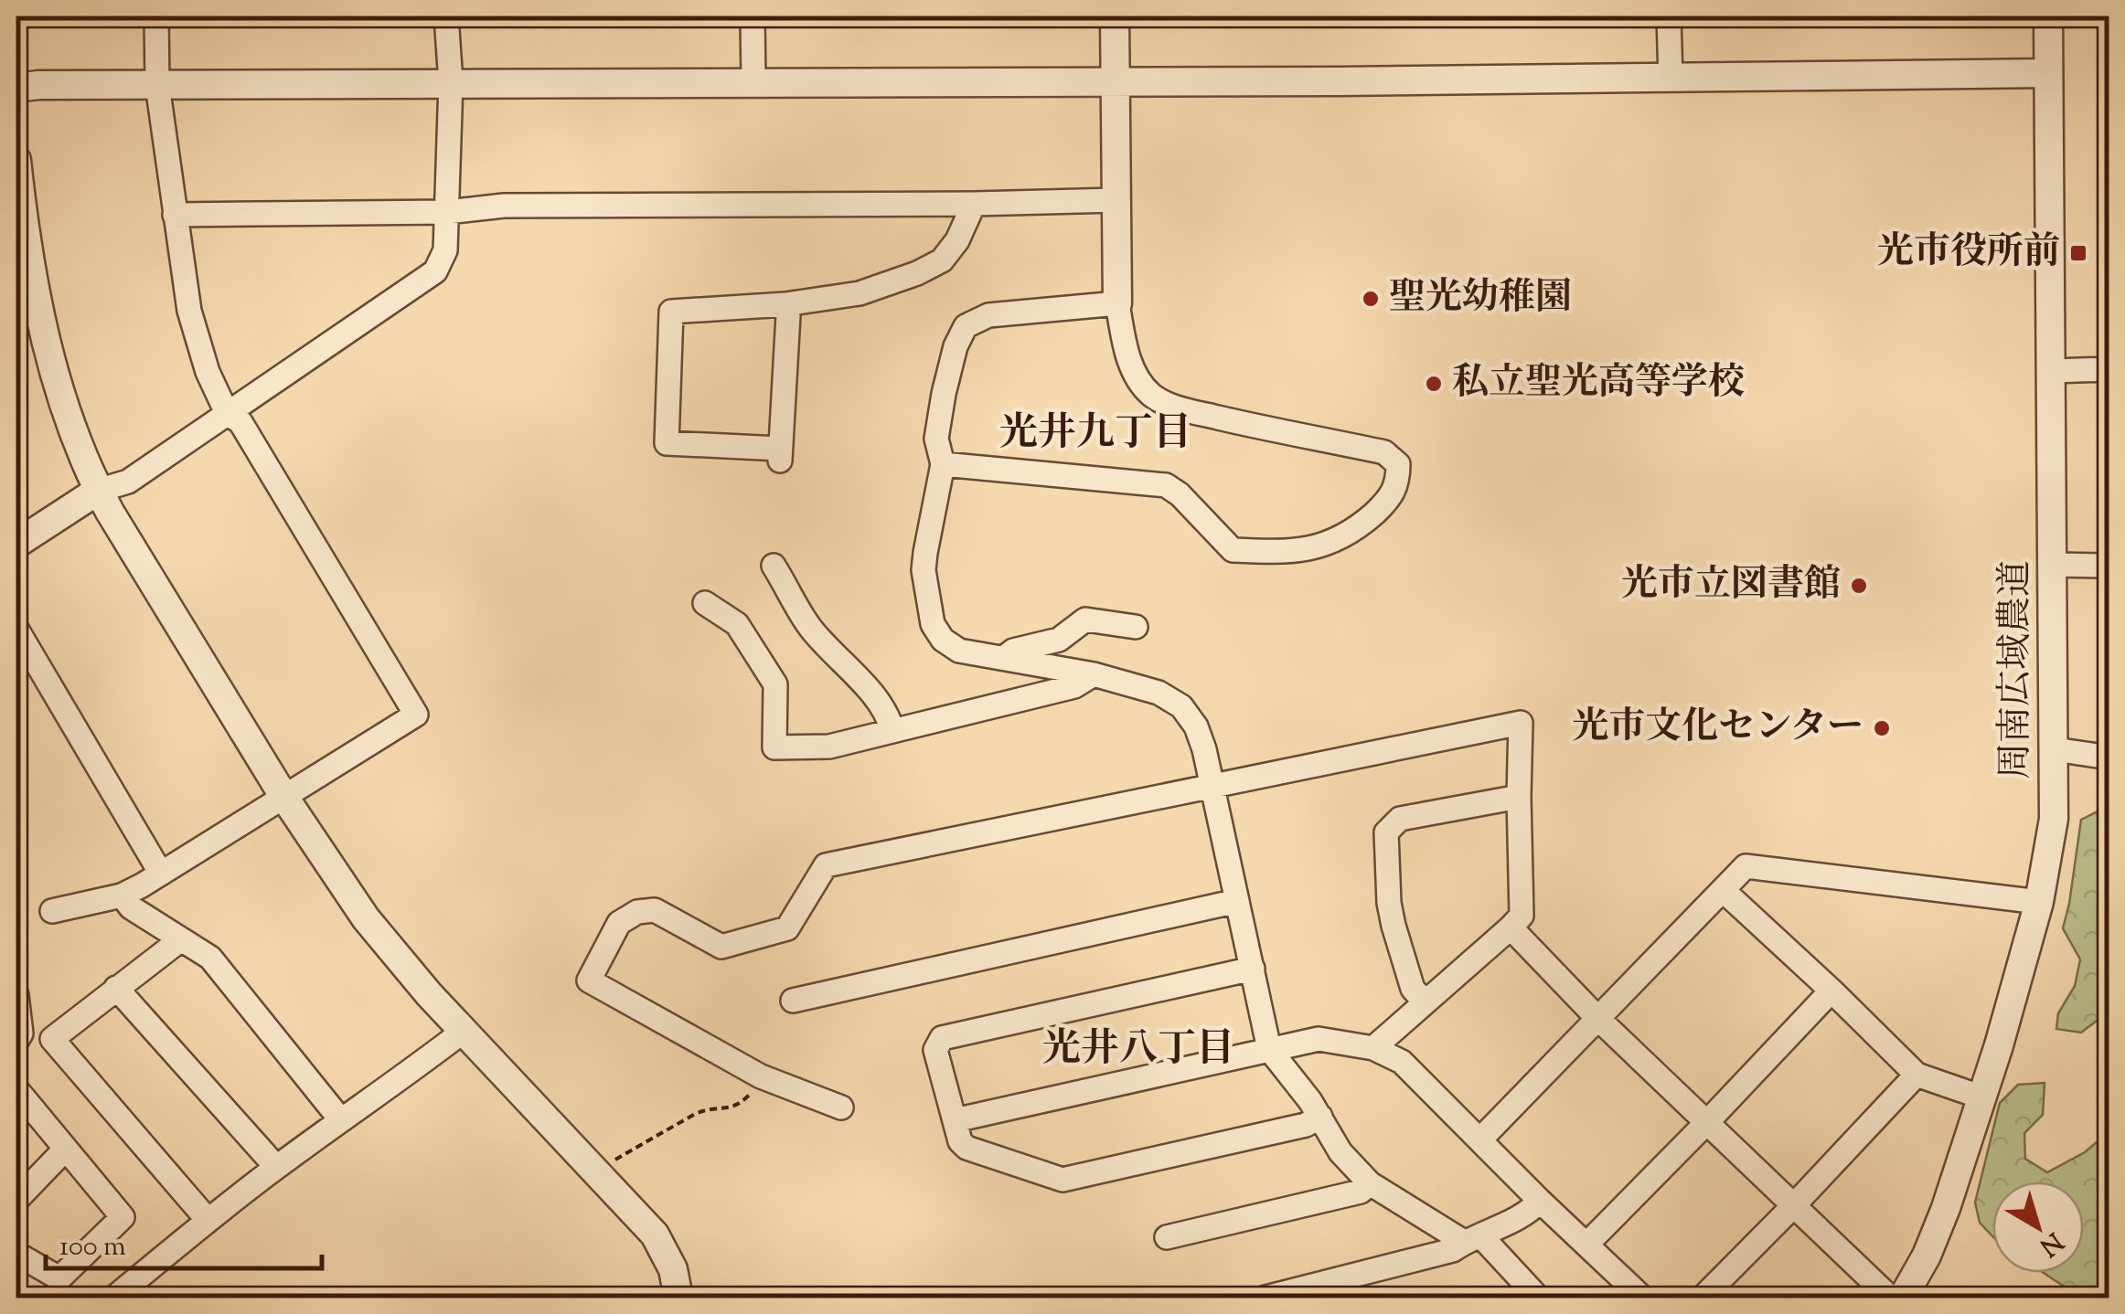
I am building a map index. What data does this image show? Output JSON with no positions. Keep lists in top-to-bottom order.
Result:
{
  "streets": {
    "street": ["周南広域農道"]
  },
  "districts": ["光井九丁目", "光井八丁目"],
  "places": {
    "transit": ["光市役所前"],
    "other": [
      "聖光幼稚園",
      "私立聖光高等学校",
      "光市立図書館",
      "光市文化センター"
    ]
  },
  "scale_bar": "100 m",
  "north": "bottom right"
}
